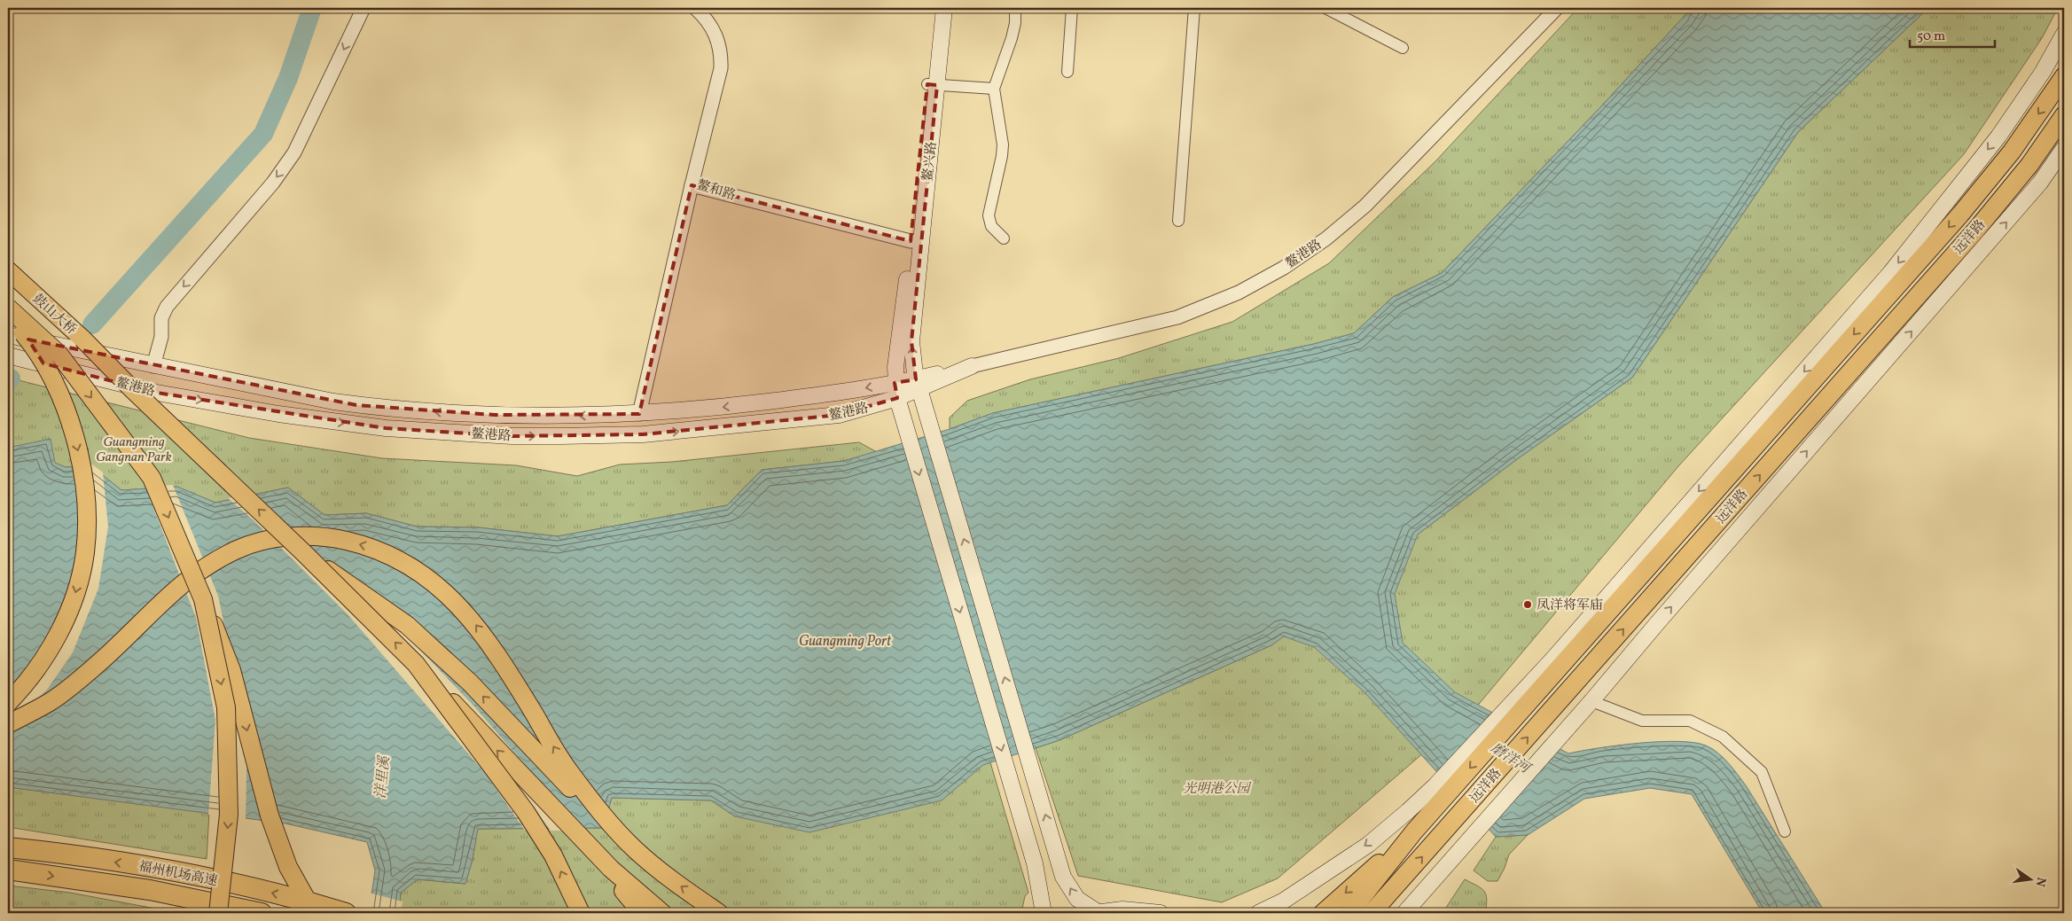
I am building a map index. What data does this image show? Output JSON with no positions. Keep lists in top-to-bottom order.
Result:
{
  "streets": {
    "highway": ["远洋路", "鼓山大桥", "福州机场高速"],
    "main road": ["鳌兴路", "鳌港路"],
    "street": ["鳌和路"]
  },
  "crossings": [
    ["鳌兴路", "鳌和路"]
  ],
  "water": ["Guangming Port", "磨洋河", "洋里溪"],
  "parks": ["Guangming Gangnan Park", "光明港公园"],
  "places": ["凤洋将军庙"],
  "scale_bar": "50 m",
  "north": "right"
}
